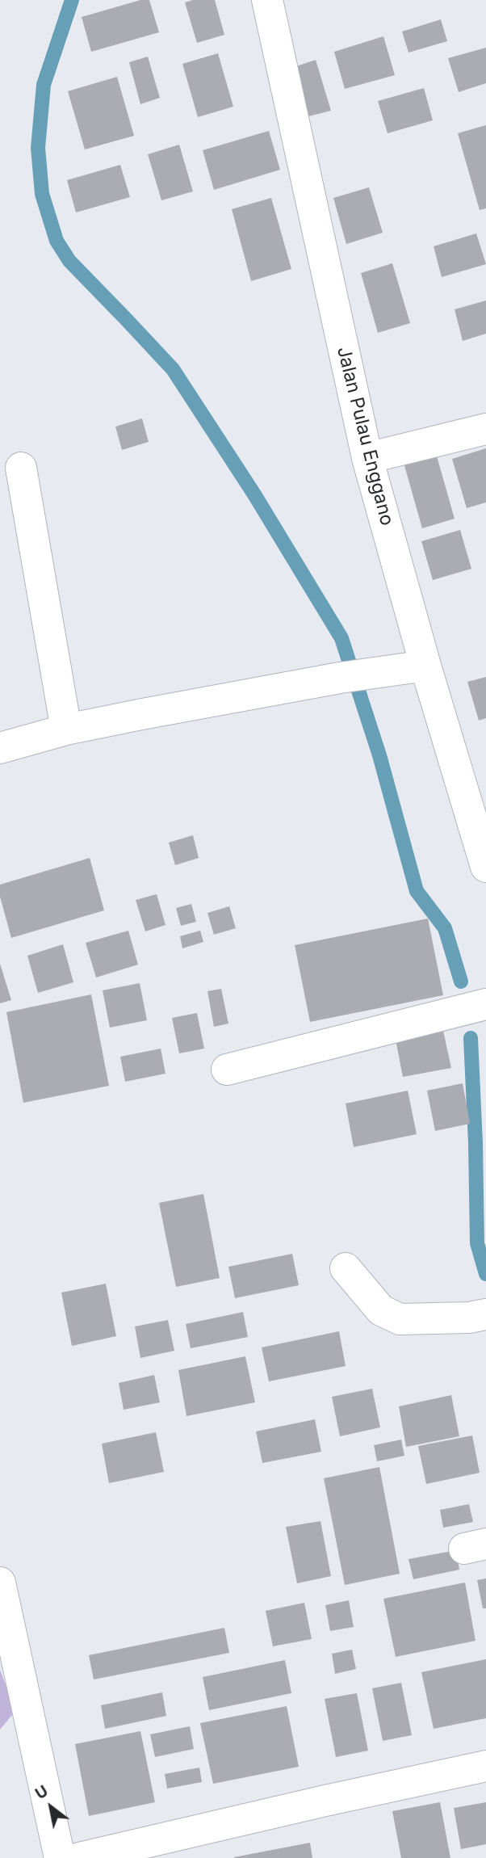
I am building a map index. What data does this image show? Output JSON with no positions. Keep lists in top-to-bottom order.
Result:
{
  "streets": {
    "street": ["Jalan Pulau Enggano"]
  },
  "north": "top left"
}
